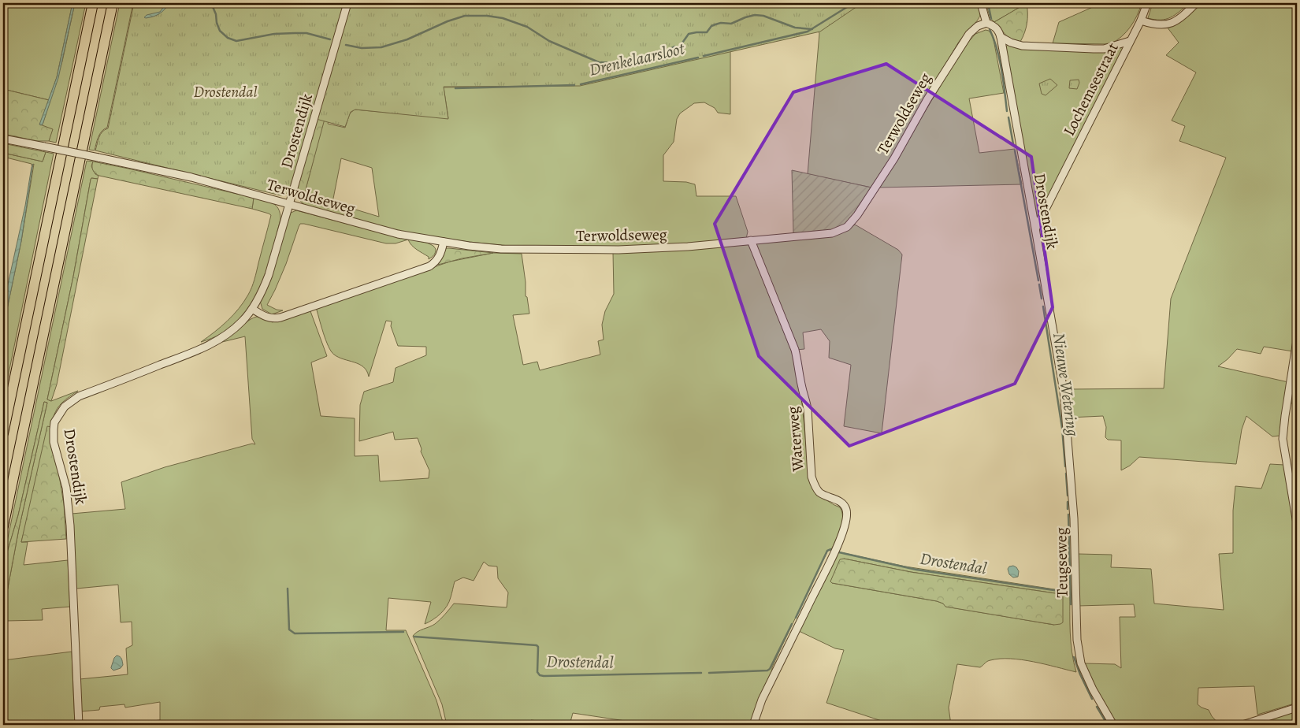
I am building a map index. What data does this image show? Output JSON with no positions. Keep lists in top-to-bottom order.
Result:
{
  "streets": {
    "street": [
      "Lochemsestraat",
      "Terwoldseweg",
      "Drostendijk",
      "Waterweg",
      "Teugseweg"
    ]
  },
  "crossings": [
    ["Lochemsestraat", "Drostendijk"],
    ["Terwoldseweg", "Drostendijk"],
    ["Terwoldseweg", "Waterweg"],
    ["Drostendijk", "Teugseweg"]
  ],
  "water": ["Drenkelaarsloot", "Nieuwe Wetering", "Drostendal"],
  "parks": ["Drostendal"]
}
